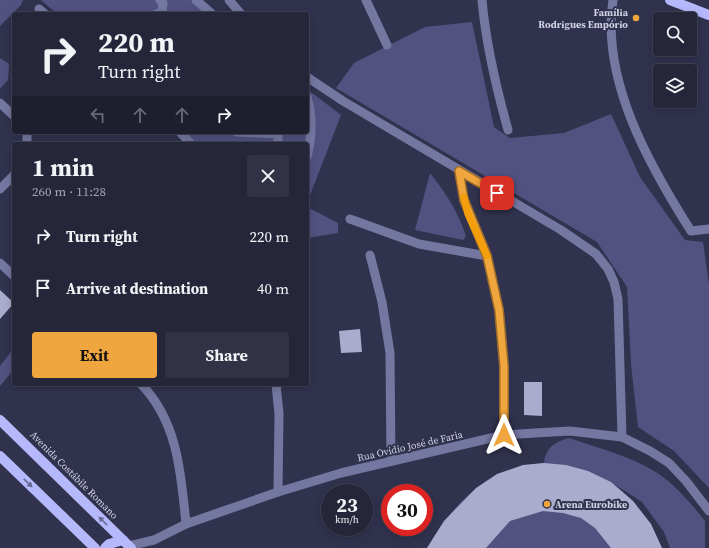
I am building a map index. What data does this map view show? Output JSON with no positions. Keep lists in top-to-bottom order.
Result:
{
  "streets": {
    "main road": ["Avenida Costábile Romano"],
    "street": ["Rua Ovídio José de Faria"]
  },
  "crossings": [
    ["Rua Ovídio José de Faria", "Avenida Costábile Romano"]
  ],
  "places": ["Família Rodrigues Empório", "Arena Eurobike"],
  "page": {
    "turn": ["220 m", "Turn right"],
    "heading": ["1 min", "260 m · 11:28"],
    "list": [
      {
        "name": "Turn right",
        "value": "220 m"
      },
      {
        "name": "Arrive at destination",
        "value": "40 m"
      }
    ],
    "buttons": ["Exit", "Share"],
    "speed": "23 km/h",
    "limit": "30"
  }
}
